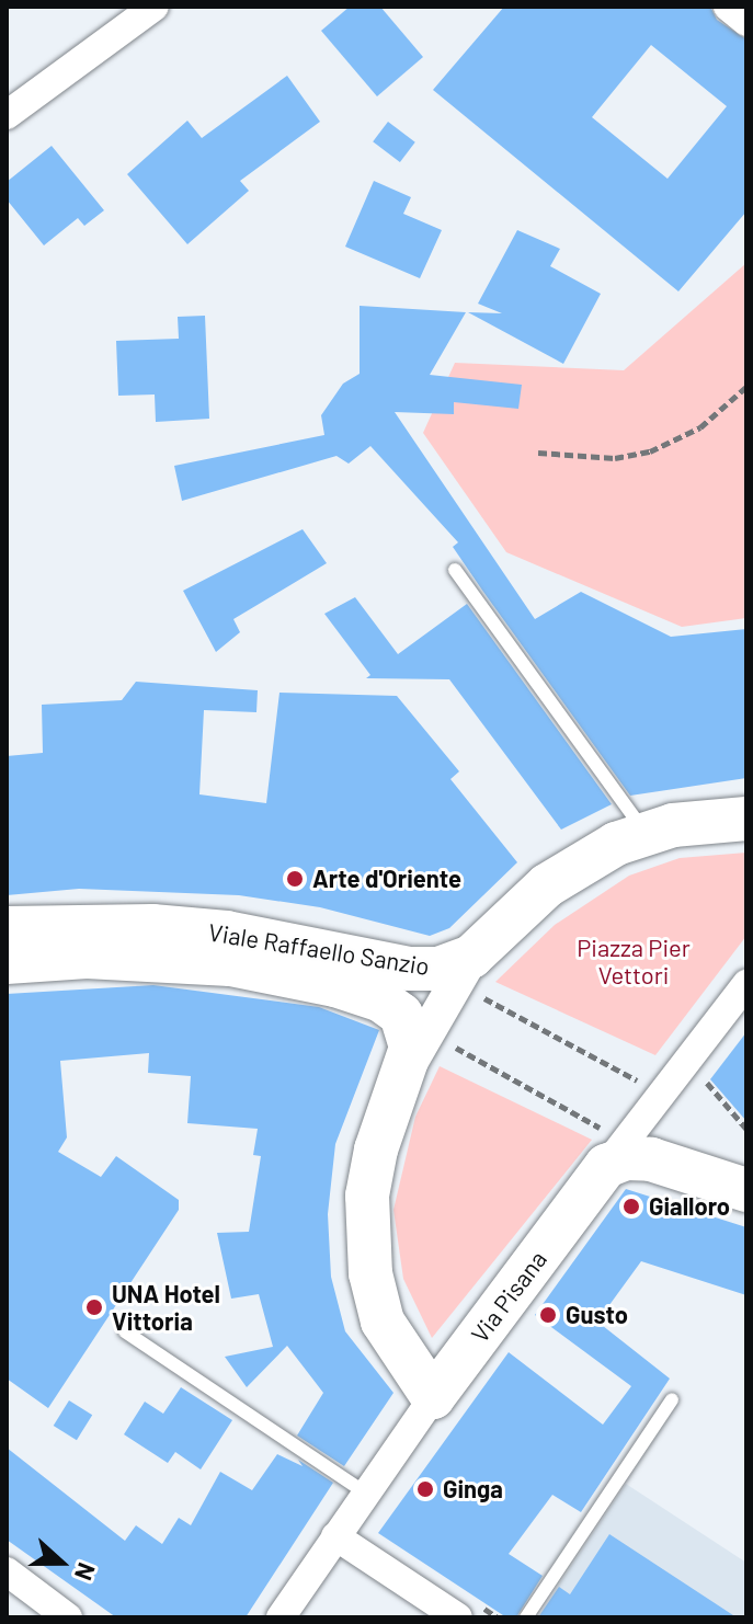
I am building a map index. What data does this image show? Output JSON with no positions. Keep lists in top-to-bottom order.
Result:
{
  "streets": {
    "main road": ["Viale Raffaello Sanzio", "Via Pisana"]
  },
  "parks": ["Piazza Pier Vettori"],
  "places": [
    "Arte d'Oriente",
    "Gialloro",
    "UNA Hotel Vittoria",
    "Gusto",
    "Ginga"
  ],
  "north": "right"
}
